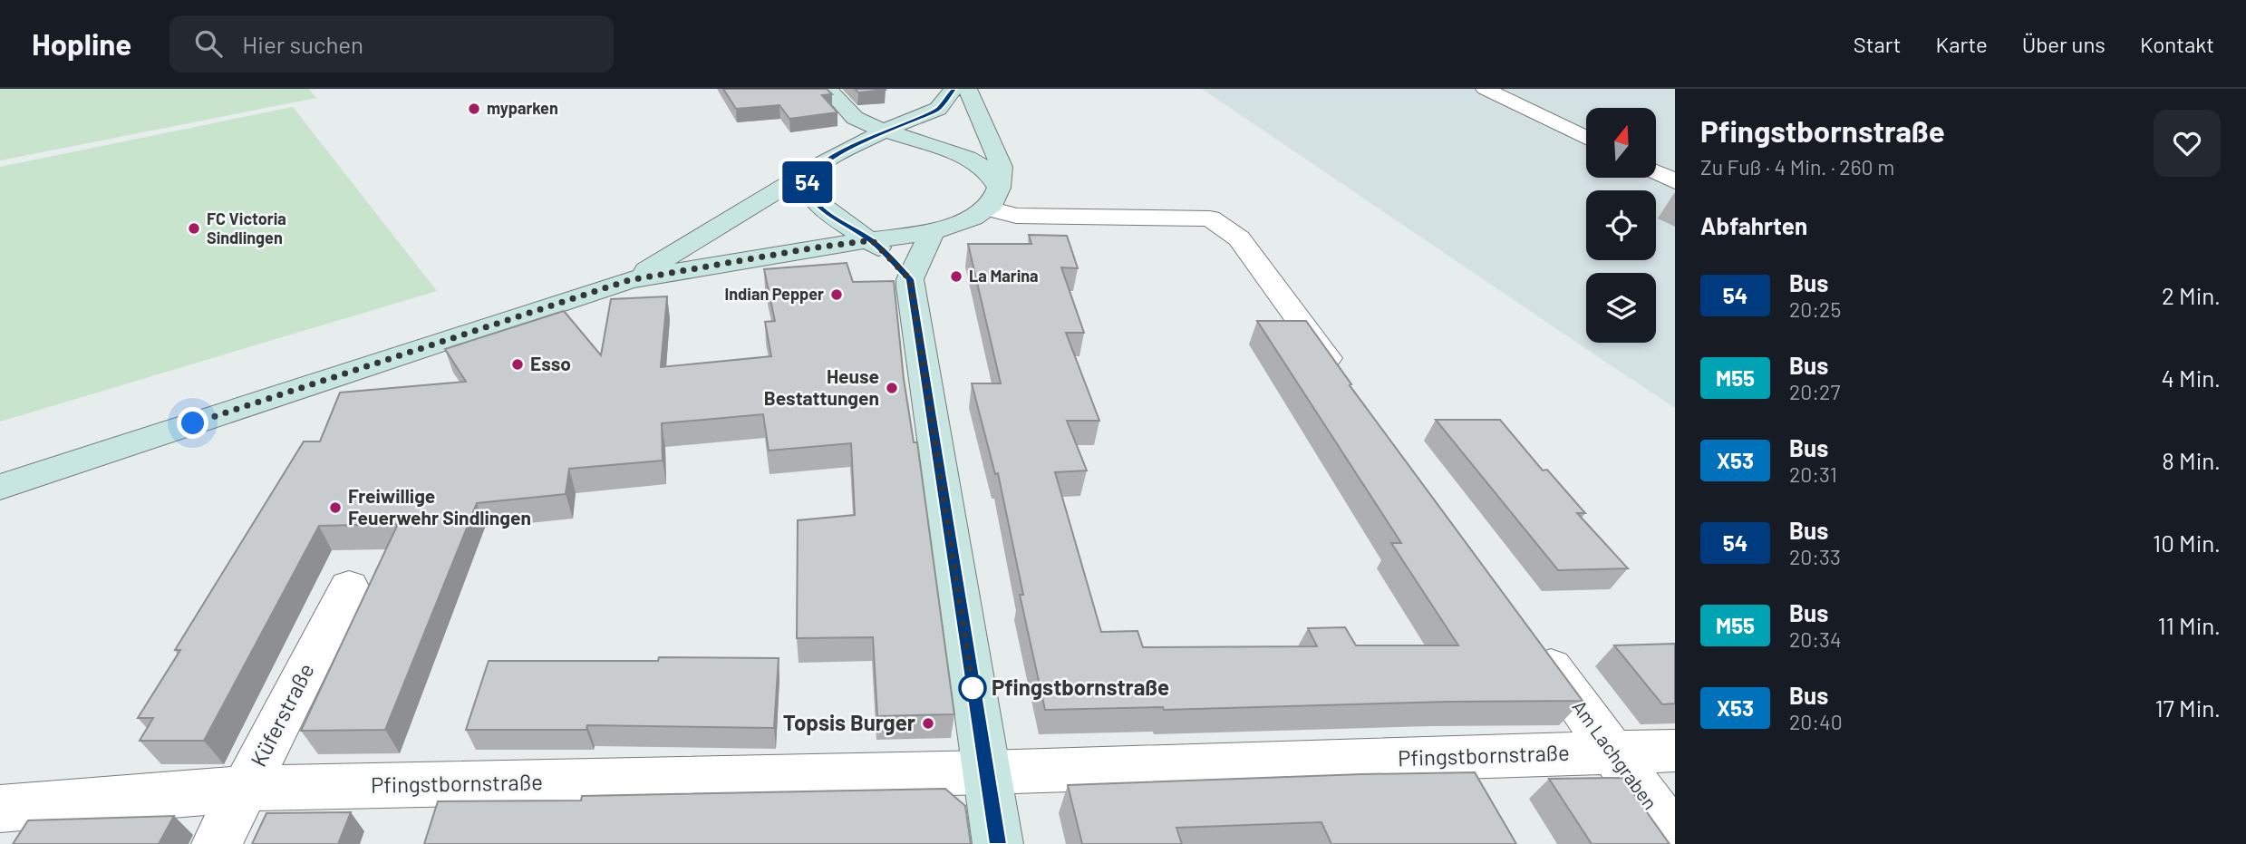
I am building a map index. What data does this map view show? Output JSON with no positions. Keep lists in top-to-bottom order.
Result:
{
  "streets": {
    "street": ["Küferstraße", "Am Lachgraben", "Pfingstbornstraße"]
  },
  "crossings": [
    ["Küferstraße", "Pfingstbornstraße"],
    ["Am Lachgraben", "Pfingstbornstraße"]
  ],
  "places": [
    "myparken",
    "FC Victoria Sindlingen",
    "La Marina",
    "Indian Pepper",
    "Esso",
    "Heuse Bestattungen",
    "Freiwillige Feuerwehr Sindlingen",
    "Pfingstbornstraße",
    "Topsis Burger"
  ],
  "lines": ["bus line 54"],
  "north": "top",
  "page": {
    "header": "Hopline",
    "search": "Hier suchen",
    "nav": [
      "Start",
      "Karte",
      "Über uns",
      "Kontakt"
    ],
    "on_map": "54",
    "heading": [
      ["Pfingstbornstraße", "Zu Fuß · 4 Min. · 260 m"],
      "Abfahrten"
    ],
    "list": [
      {
        "mark": "54",
        "name": "Bus",
        "note": "20:25",
        "value": "2 Min."
      },
      {
        "mark": "M55",
        "name": "Bus",
        "note": "20:27",
        "value": "4 Min."
      },
      {
        "mark": "X53",
        "name": "Bus",
        "note": "20:31",
        "value": "8 Min."
      },
      {
        "mark": "54",
        "name": "Bus",
        "note": "20:33",
        "value": "10 Min."
      },
      {
        "mark": "M55",
        "name": "Bus",
        "note": "20:34",
        "value": "11 Min."
      },
      {
        "mark": "X53",
        "name": "Bus",
        "note": "20:40",
        "value": "17 Min."
      }
    ]
  }
}
